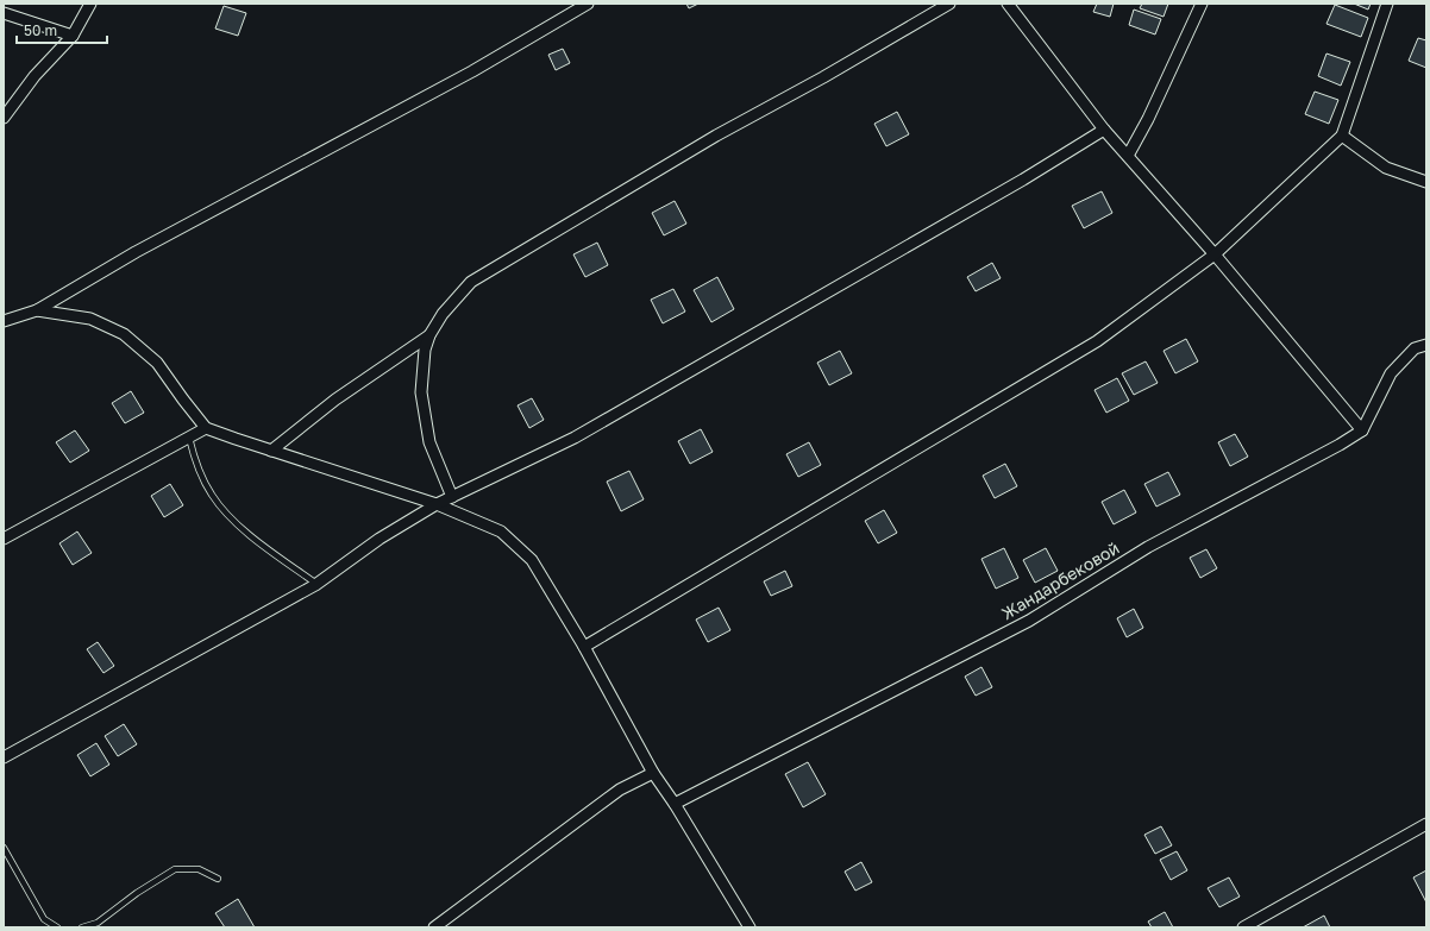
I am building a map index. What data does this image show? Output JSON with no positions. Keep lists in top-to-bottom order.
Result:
{
  "streets": {
    "street": ["Жандарбековой"]
  },
  "scale_bar": "50 m"
}
